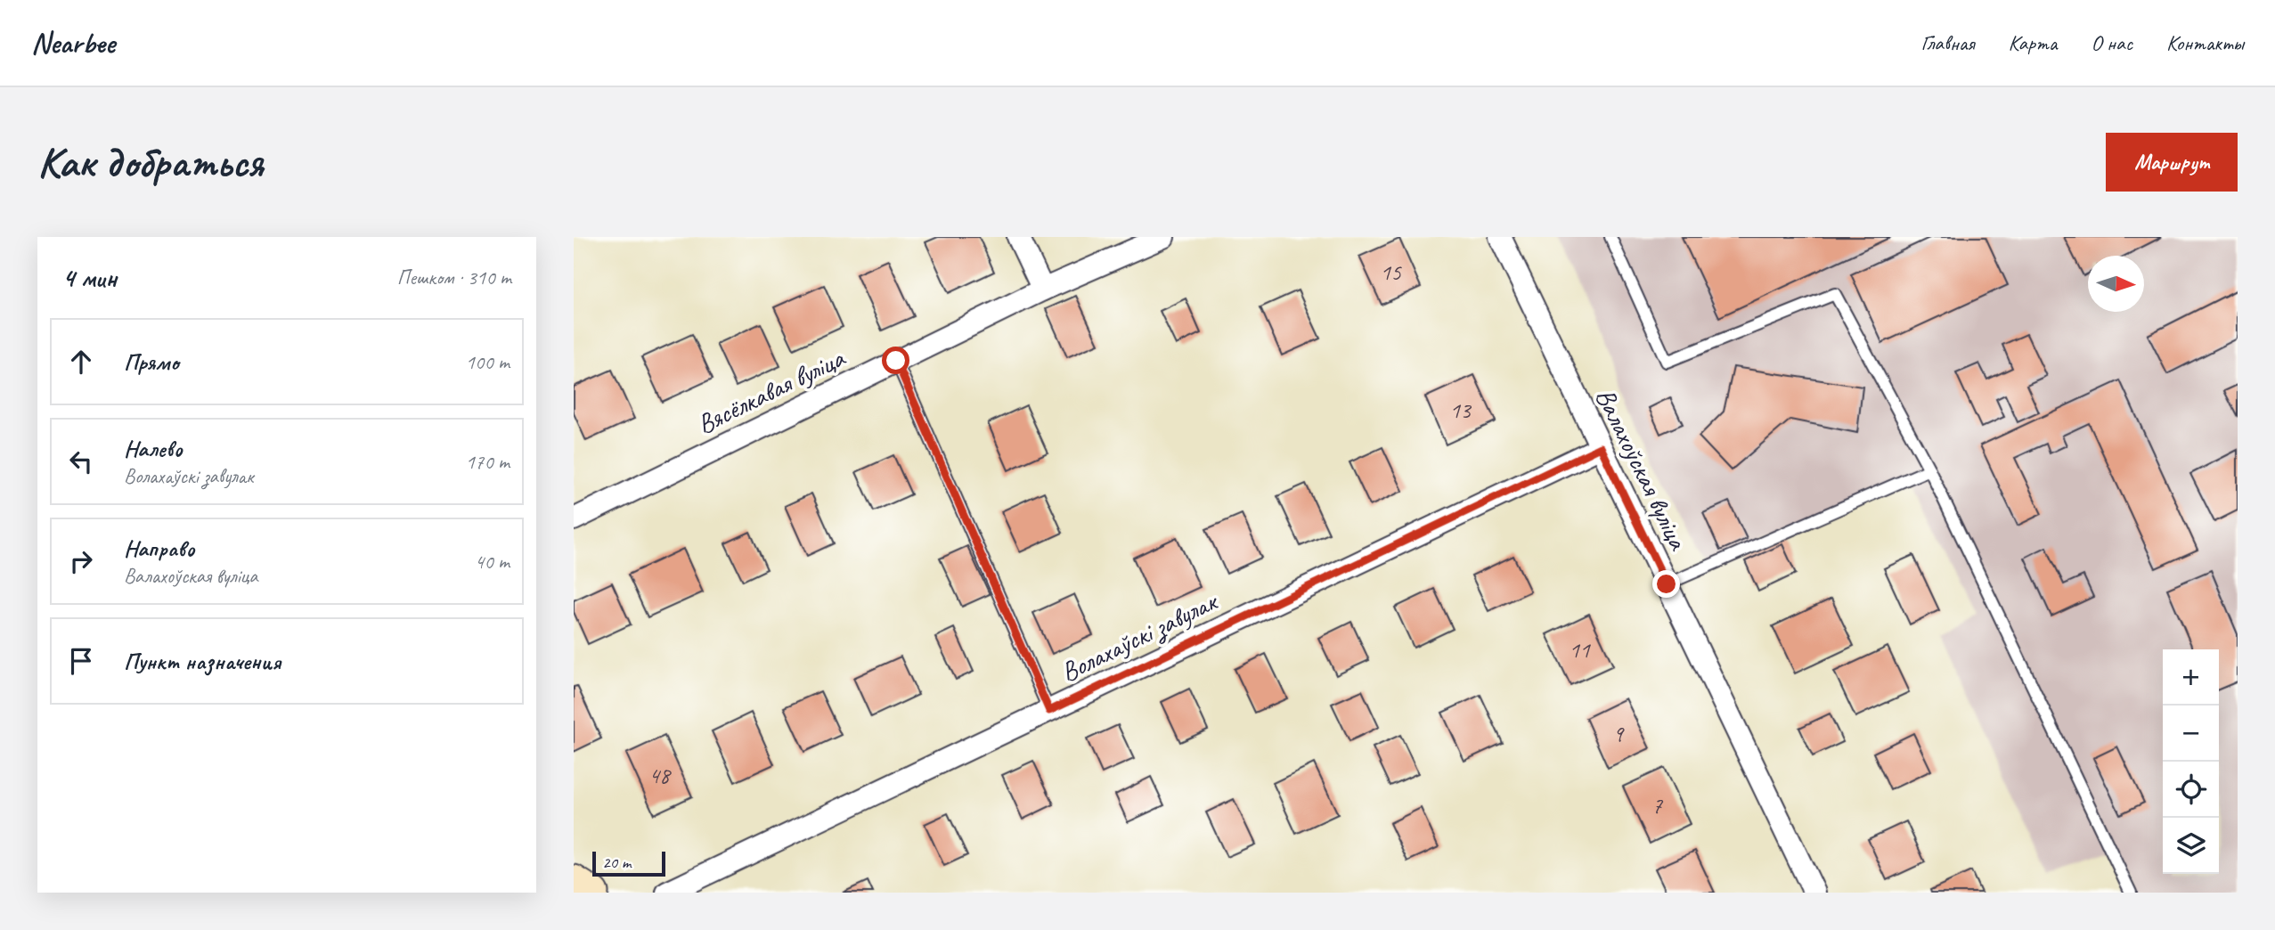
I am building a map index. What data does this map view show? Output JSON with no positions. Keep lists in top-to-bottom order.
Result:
{
  "streets": {
    "street": ["Вясёлкавая вуліца", "Валахоўская вуліца", "Волахаўскі завулак"]
  },
  "crossings": [
    ["Валахоўская вуліца", "Волахаўскі завулак"]
  ],
  "house_numbers": [
    "15",
    "13",
    "11",
    "9",
    "48",
    "7"
  ],
  "scale_bar": "20 m",
  "north": "right",
  "page": {
    "header": "Nearbee",
    "nav": [
      "Главная",
      "Карта",
      "О нас",
      "Контакты"
    ],
    "buttons": "Маршрут",
    "title": "Как добраться",
    "heading": ["4 мин", "Пешком · 310 m"],
    "list": [
      ["Прямо", "100 m"],
      ["Налево", "Волахаўскі завулак", "170 m"],
      ["Направо", "Валахоўская вуліца", "40 m"],
      "Пункт назначения"
    ],
    "map_buttons": ["+", "−"],
    "scale": "20 m"
  }
}
